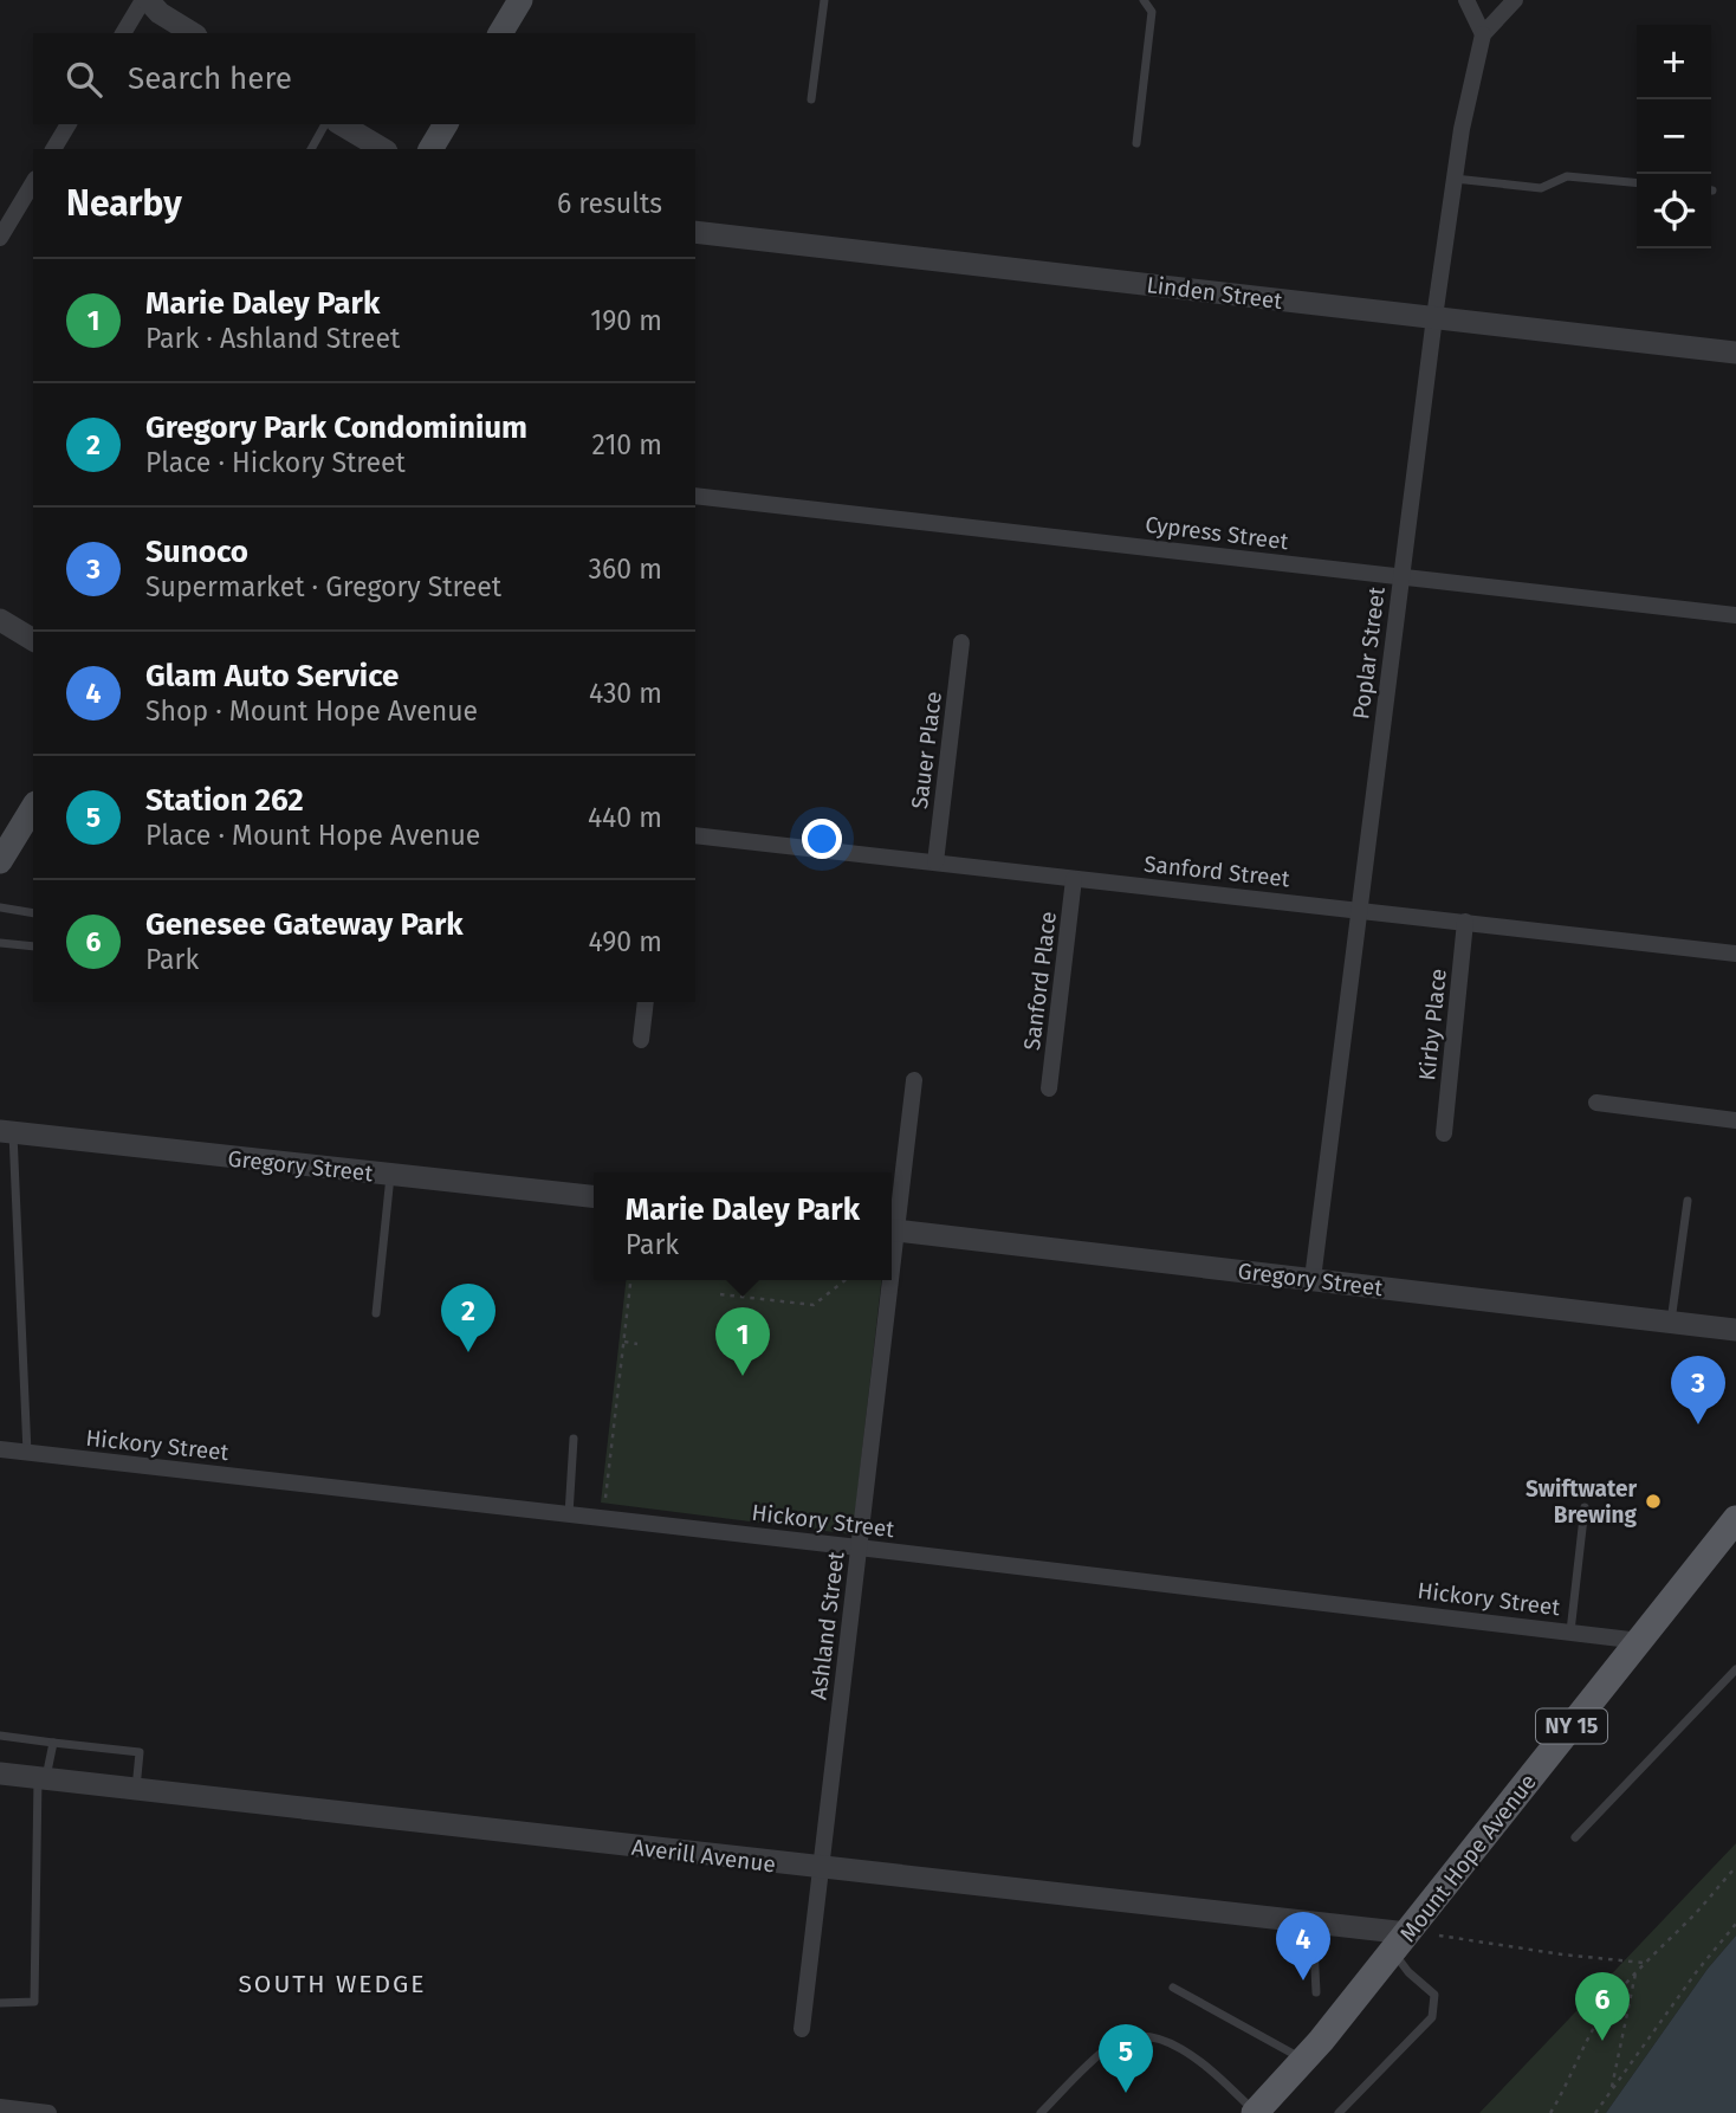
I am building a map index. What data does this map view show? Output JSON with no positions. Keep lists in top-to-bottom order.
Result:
{
  "streets": {
    "main road": ["NY 15", "Mount Hope Avenue"],
    "street": [
      "Linden Street",
      "Cypress Street",
      "Poplar Street",
      "Sauer Place",
      "Sanford Street",
      "Sanford Place",
      "Kirby Place",
      "Gregory Street",
      "Hickory Street",
      "Ashland Street",
      "Averill Avenue"
    ]
  },
  "crossings": [
    ["Linden Street", "Poplar Street"],
    ["Cypress Street", "Poplar Street"],
    ["Poplar Street", "Sanford Street"],
    ["Poplar Street", "Gregory Street"],
    ["Sauer Place", "Sanford Street"],
    ["Sanford Street", "Sanford Place"],
    ["Sanford Street", "Kirby Place"],
    ["Hickory Street", "Ashland Street"],
    ["Hickory Street", "Mount Hope Avenue"],
    ["Ashland Street", "Averill Avenue"],
    ["Averill Avenue", "Mount Hope Avenue"]
  ],
  "districts": ["SOUTH WEDGE"],
  "places": ["Swiftwater Brewing"],
  "page": {
    "map_buttons": ["+", "−"],
    "search": "Search here",
    "heading": ["Nearby", "6 results"],
    "list": [
      {
        "mark": "1",
        "name": "Marie Daley Park",
        "note": "Park · Ashland Street",
        "value": "190 m"
      },
      {
        "mark": "2",
        "name": "Gregory Park Condominium",
        "note": "Place · Hickory Street",
        "value": "210 m"
      },
      {
        "mark": "3",
        "name": "Sunoco",
        "note": "Supermarket · Gregory Street",
        "value": "360 m"
      },
      {
        "mark": "4",
        "name": "Glam Auto Service",
        "note": "Shop · Mount Hope Avenue",
        "value": "430 m"
      },
      {
        "mark": "5",
        "name": "Station 262",
        "note": "Place · Mount Hope Avenue",
        "value": "440 m"
      },
      {
        "mark": "6",
        "name": "Genesee Gateway Park",
        "note": "Park",
        "value": "490 m"
      }
    ],
    "popup": ["Marie Daley Park", "Park"],
    "pins": [
      "2",
      "1",
      "3",
      "4",
      "6",
      "5"
    ]
  }
}
